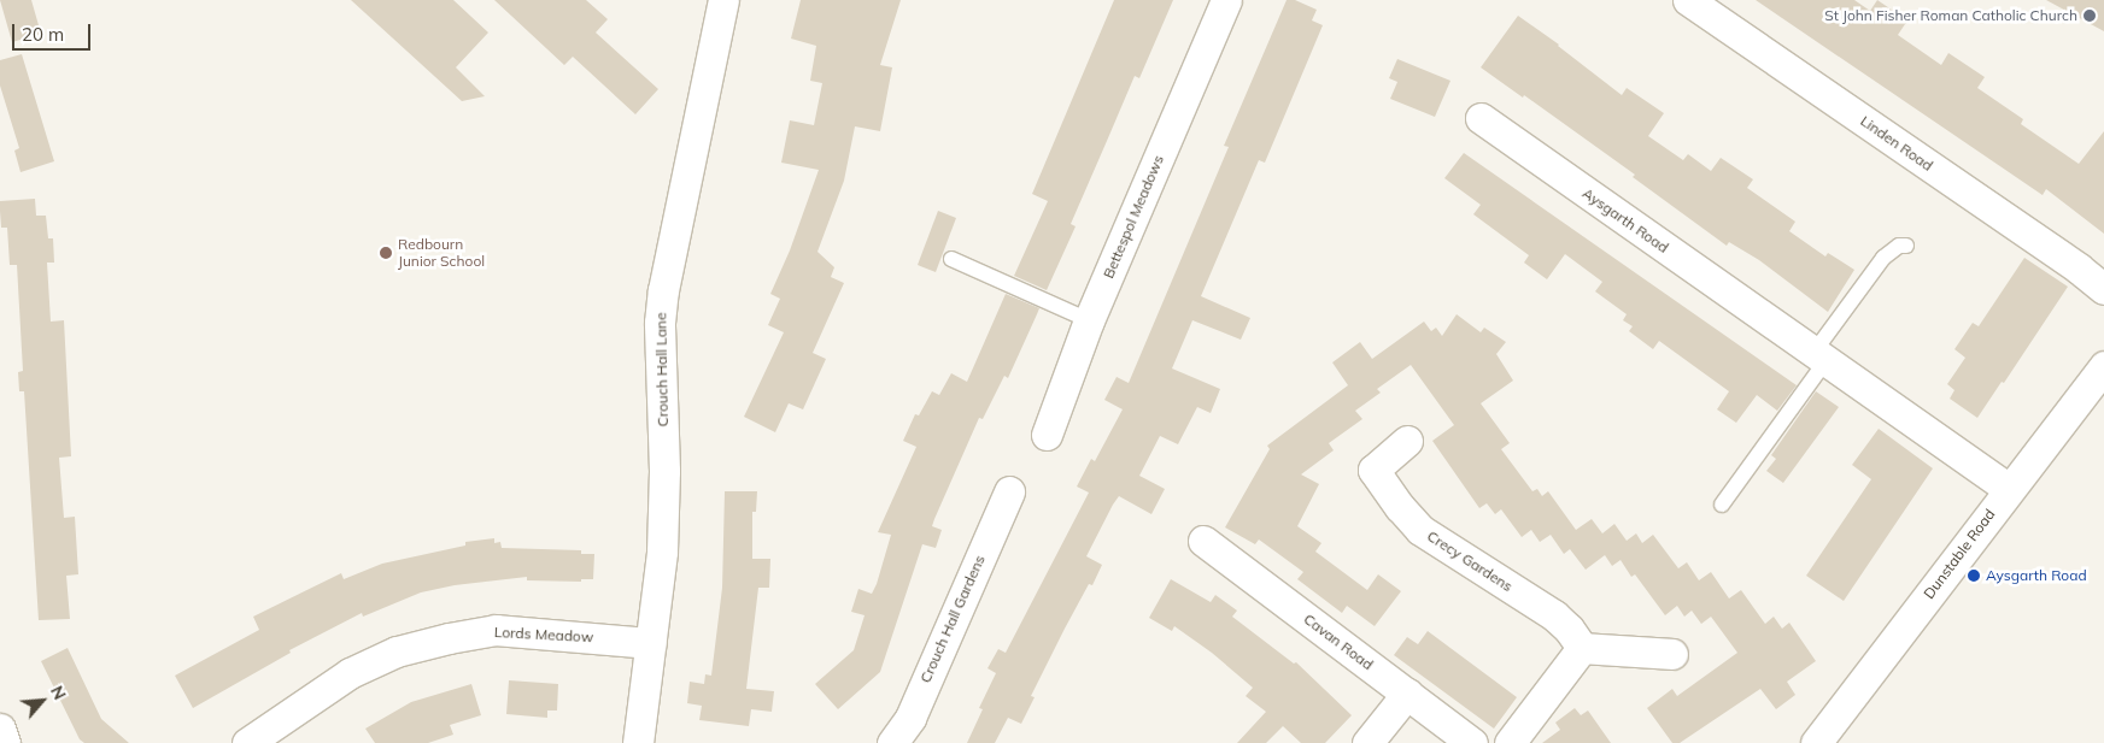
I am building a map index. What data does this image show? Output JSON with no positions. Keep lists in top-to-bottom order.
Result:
{
  "streets": {
    "street": [
      "Linden Road",
      "Bettespol Meadows",
      "Aysgarth Road",
      "Crouch Hall Lane",
      "Dunstable Road",
      "Crecy Gardens",
      "Crouch Hall Gardens",
      "Lords Meadow",
      "Cavan Road"
    ]
  },
  "crossings": [
    ["Aysgarth Road", "Dunstable Road"],
    ["Crouch Hall Lane", "Lords Meadow"]
  ],
  "places": ["St John Fisher Roman Catholic Church", "Redbourn Junior School", "Aysgarth Road"],
  "scale_bar": "20 m",
  "north": "top right"
}
